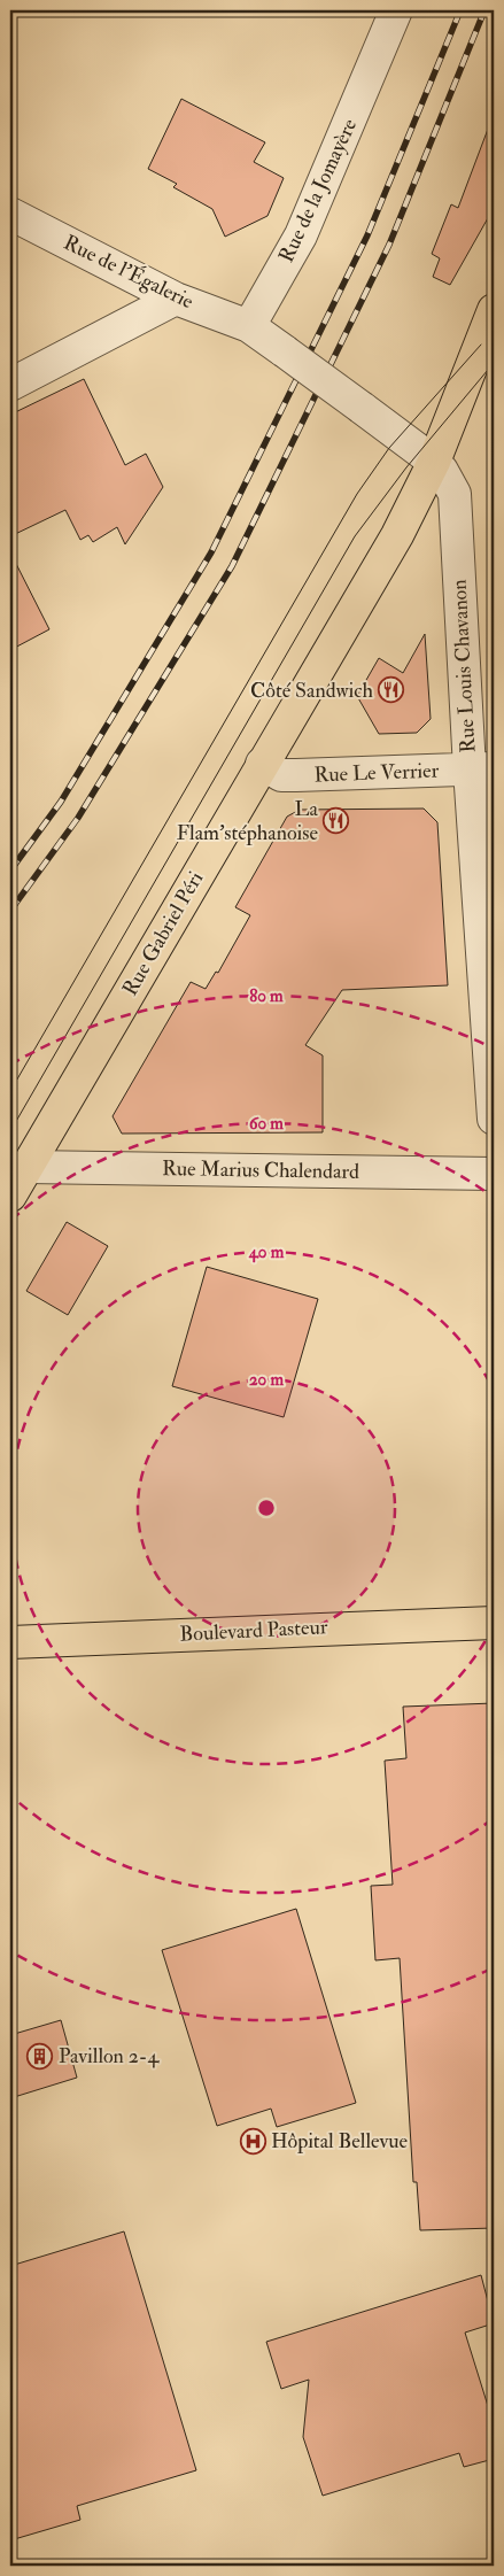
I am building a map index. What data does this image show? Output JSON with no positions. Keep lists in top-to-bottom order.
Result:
{
  "streets": {
    "main road": ["Rue Gabriel Péri", "Boulevard Pasteur"],
    "street": [
      "Rue de la Jomayère",
      "Rue de l'Égalerie",
      "Rue Louis Chavanon",
      "Rue Le Verrier",
      "Rue Marius Chalendard"
    ]
  },
  "crossings": [
    ["Rue de la Jomayère", "Rue de l'Égalerie"],
    ["Rue Louis Chavanon", "Rue Le Verrier"],
    ["Rue Louis Chavanon", "Rue Gabriel Péri"],
    ["Rue Le Verrier", "Rue Gabriel Péri"],
    ["Rue Gabriel Péri", "Rue Marius Chalendard"]
  ],
  "places": {
    "restaurant": ["Côté Sandwich", "La Flam'stéphanoise"],
    "building": ["Pavillon 2-4"],
    "hospital": ["Hôpital Bellevue"]
  },
  "rings": [
    "80 m",
    "60 m",
    "40 m",
    "20 m"
  ]
}
